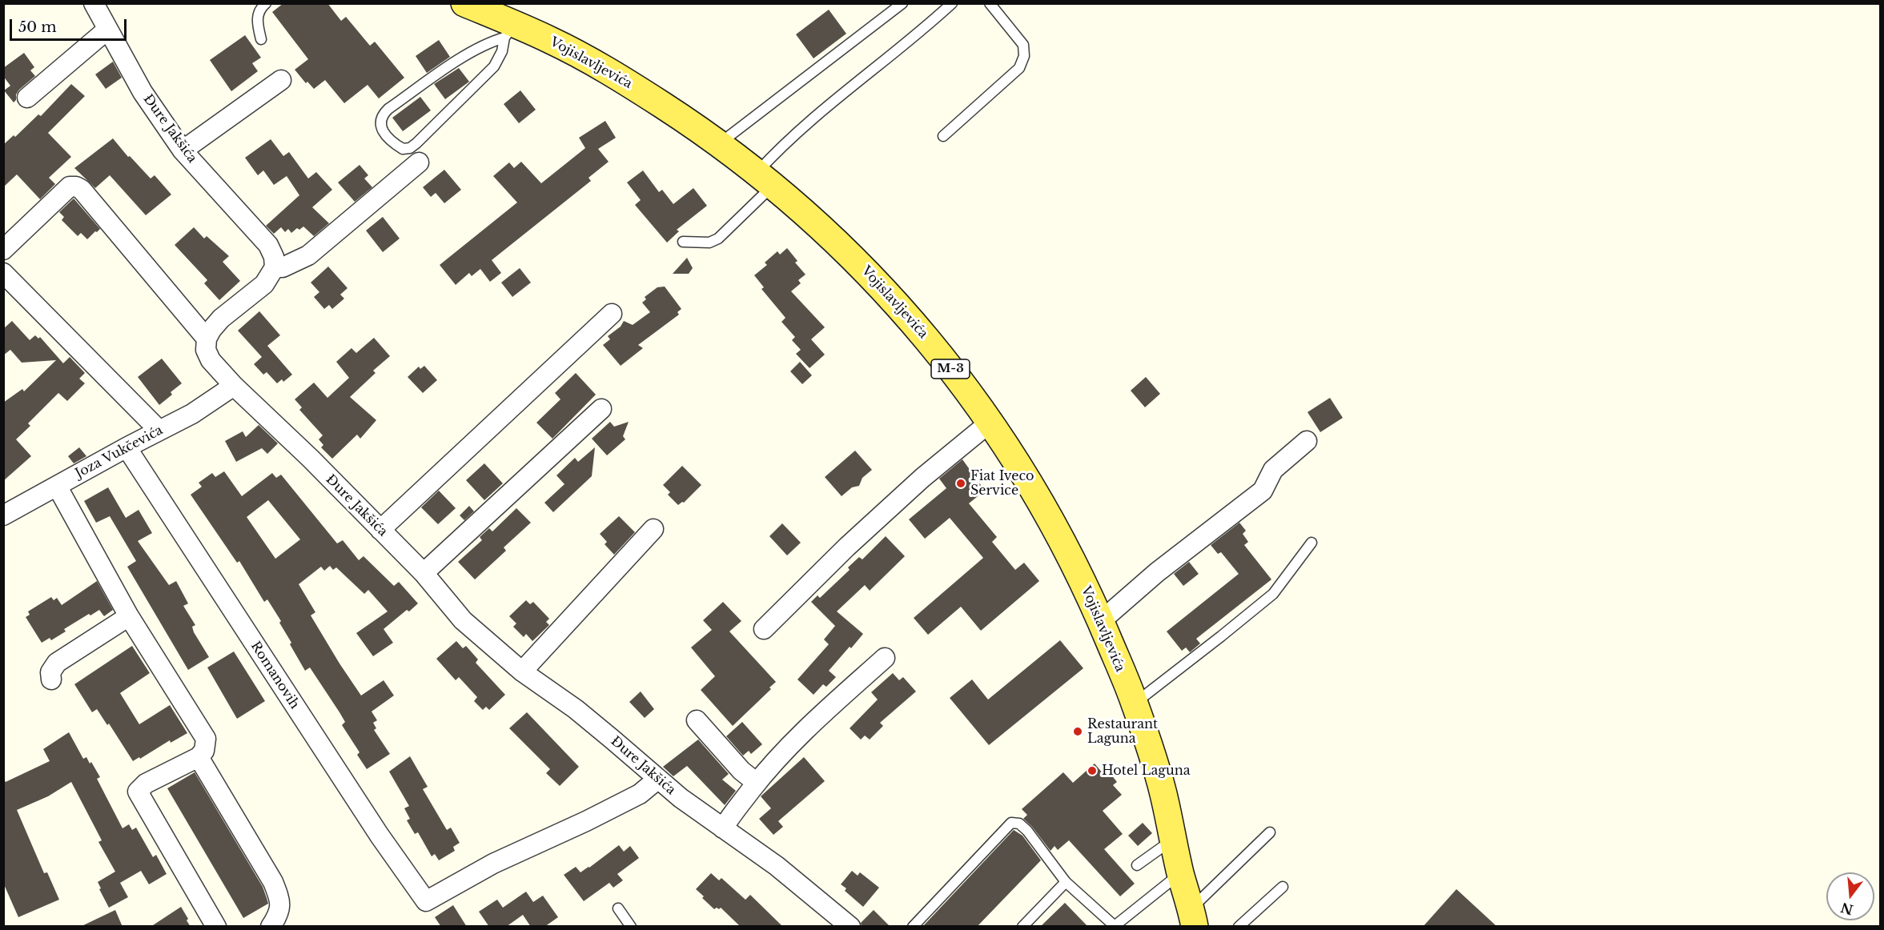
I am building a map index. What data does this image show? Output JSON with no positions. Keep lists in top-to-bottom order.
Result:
{
  "streets": {
    "main road": ["Vojislavljevića", "M-3"],
    "street": ["Đure Jakšića", "Joza Vukčevića", "Romanovih"]
  },
  "crossings": [
    ["Đure Jakšića", "Joza Vukčevića"],
    ["Đure Jakšića", "Romanovih"],
    ["Joza Vukčevića", "Romanovih"]
  ],
  "places": ["Fiat Iveco Service", "Restaurant Laguna", "Hotel Laguna"],
  "scale_bar": "50 m",
  "north": "bottom"
}
